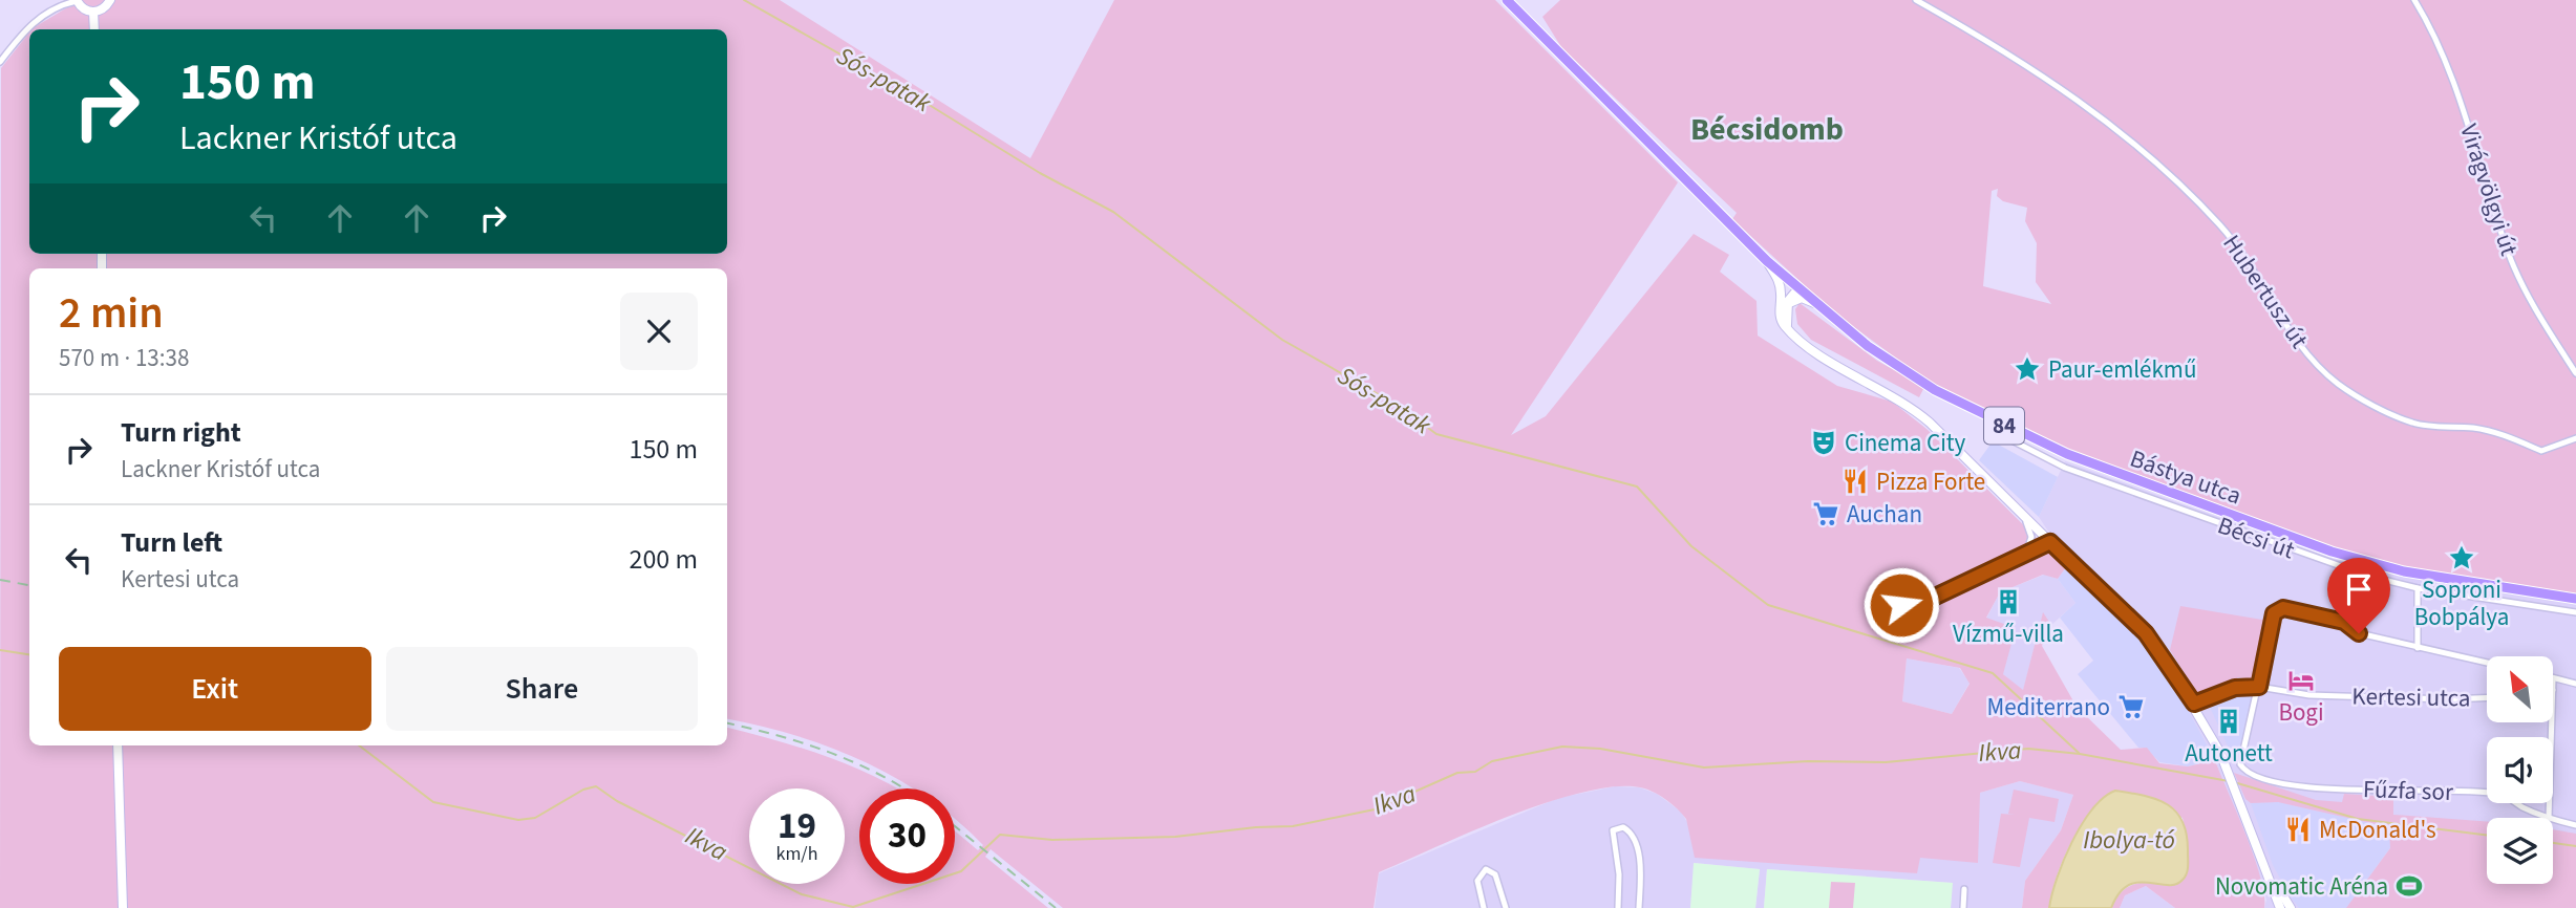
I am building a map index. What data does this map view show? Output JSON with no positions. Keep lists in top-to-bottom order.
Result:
{
  "streets": {
    "main road": ["84", "Bástya utca"],
    "street": [
      "Virágvölgyi út",
      "Hubertusz út",
      "Bécsi út",
      "Kertesi utca",
      "Fűzfa sor"
    ]
  },
  "crossings": [
    ["84", "Bástya utca"],
    ["Kertesi utca", "Fűzfa sor"]
  ],
  "districts": ["Bécsidomb"],
  "water": ["Sós-patak", "Ikva", "Ibolya-tó"],
  "places": {
    "place": ["Paur-emlékmű", "Soproni Bobpálya"],
    "theatre": ["Cinema City"],
    "restaurant": ["Pizza Forte", "McDonald's"],
    "supermarket": ["Auchan", "Mediterrano"],
    "building": ["Vízmű-villa", "Autonett"],
    "hotel": ["Bogi"],
    "sports": ["Novomatic Aréna"]
  },
  "north": "top left",
  "page": {
    "turn": ["150 m", "Lackner Kristóf utca"],
    "heading": ["2 min", "570 m · 13:38"],
    "list": [
      {
        "name": "Turn right",
        "note": "Lackner Kristóf utca",
        "value": "150 m"
      },
      {
        "name": "Turn left",
        "note": "Kertesi utca",
        "value": "200 m"
      }
    ],
    "buttons": ["Exit", "Share"],
    "speed": "19 km/h",
    "limit": "30"
  }
}
